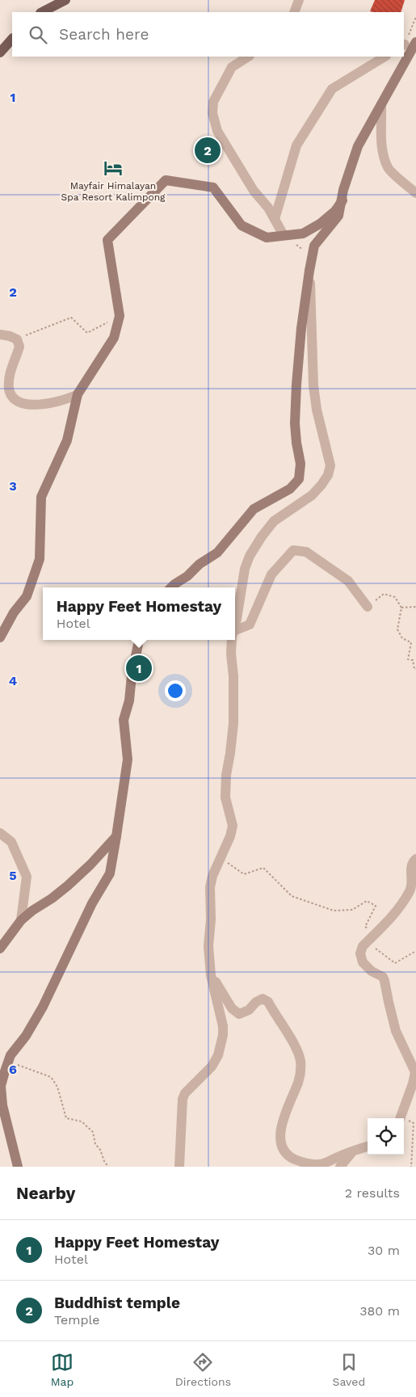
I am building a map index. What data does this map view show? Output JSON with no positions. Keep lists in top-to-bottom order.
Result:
{
  "places": {
    "hotel": ["Mayfair Himalayan Spa Resort Kalimpong"]
  },
  "page": {
    "search": "Search here",
    "pins": ["2", "1"],
    "popup": ["Happy Feet Homestay", "Hotel"],
    "heading": ["Nearby", "2 results"],
    "list": [
      {
        "mark": "1",
        "name": "Happy Feet Homestay",
        "note": "Hotel",
        "value": "30 m"
      },
      {
        "mark": "2",
        "name": "Buddhist temple",
        "note": "Temple",
        "value": "380 m"
      }
    ],
    "nav": ["Map", "Directions", "Saved"]
  },
  "grid": {
    "rows": [
      "1",
      "2",
      "3",
      "4",
      "5",
      "6"
    ]
  }
}
